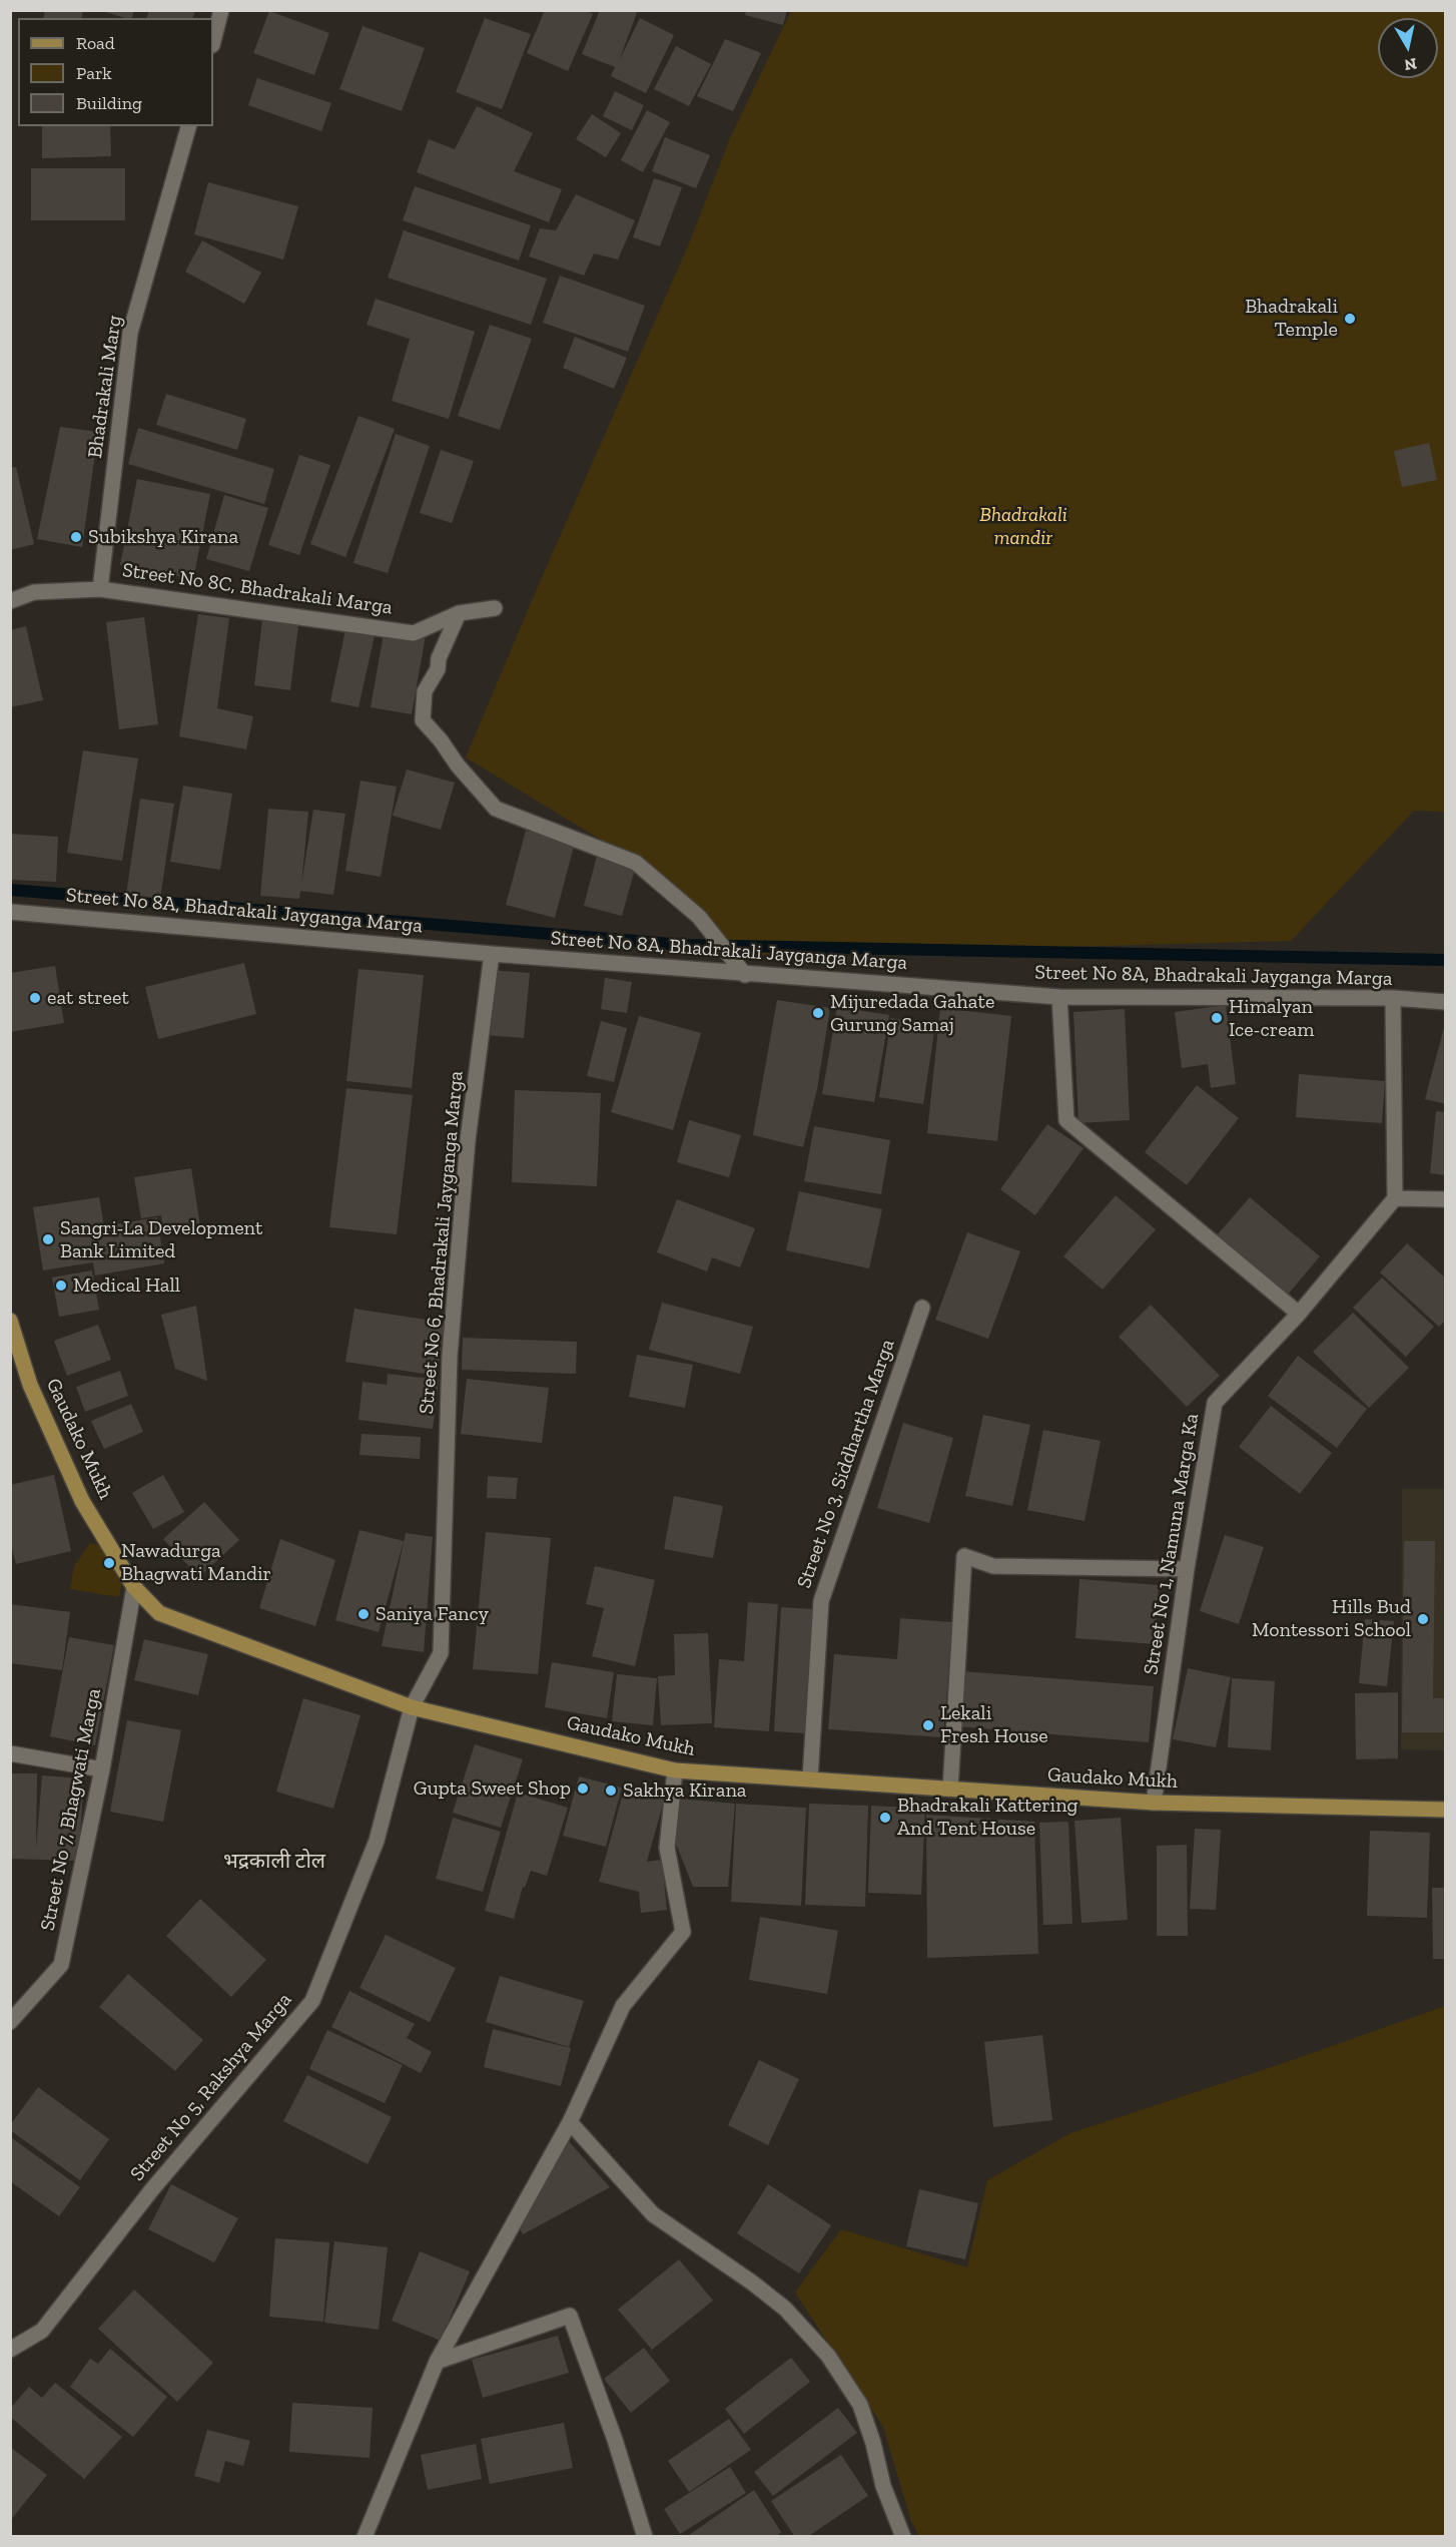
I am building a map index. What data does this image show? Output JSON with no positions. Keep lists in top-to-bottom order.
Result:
{
  "streets": {
    "main road": ["Gaudako Mukh"],
    "street": [
      "Bhadrakali Marg",
      "Street No 8C, Bhadrakali Marga",
      "Street No 8A, Bhadrakali Jayganga Marga",
      "Street No 6, Bhadrakali Jayganga Marga",
      "Street No 3, Siddhartha Marga",
      "Street No 1, Namuna Marga Ka",
      "Street No 7, Bhagwati Marga",
      "Street No 5, Rakshya Marga"
    ]
  },
  "crossings": [
    ["Bhadrakali Marg", "Street No 8C, Bhadrakali Marga"],
    ["Street No 8A, Bhadrakali Jayganga Marga", "Street No 6, Bhadrakali Jayganga Marga"],
    ["Street No 6, Bhadrakali Jayganga Marga", "Gaudako Mukh"],
    ["Street No 6, Bhadrakali Jayganga Marga", "Street No 5, Rakshya Marga"],
    ["Gaudako Mukh", "Street No 3, Siddhartha Marga"],
    ["Gaudako Mukh", "Street No 1, Namuna Marga Ka"],
    ["Gaudako Mukh", "Street No 7, Bhagwati Marga"],
    ["Gaudako Mukh", "Street No 5, Rakshya Marga"]
  ],
  "districts": ["भद्रकाली टोल"],
  "parks": ["Bhadrakali mandir"],
  "places": [
    "Bhadrakali Temple",
    "Subikshya Kirana",
    "eat street",
    "Mijuredada Gahate Gurung Samaj",
    "Himalyan Ice-cream",
    "Sangri-La Development Bank Limited",
    "Medical Hall",
    "Nawadurga Bhagwati Mandir",
    "Saniya Fancy",
    "Hills Bud Montessori School",
    "Lekali Fresh House",
    "Gupta Sweet Shop",
    "Sakhya Kirana",
    "Bhadrakali Kattering And Tent House"
  ],
  "legend": ["Road", "Park", "Building"],
  "north": "bottom"
}
